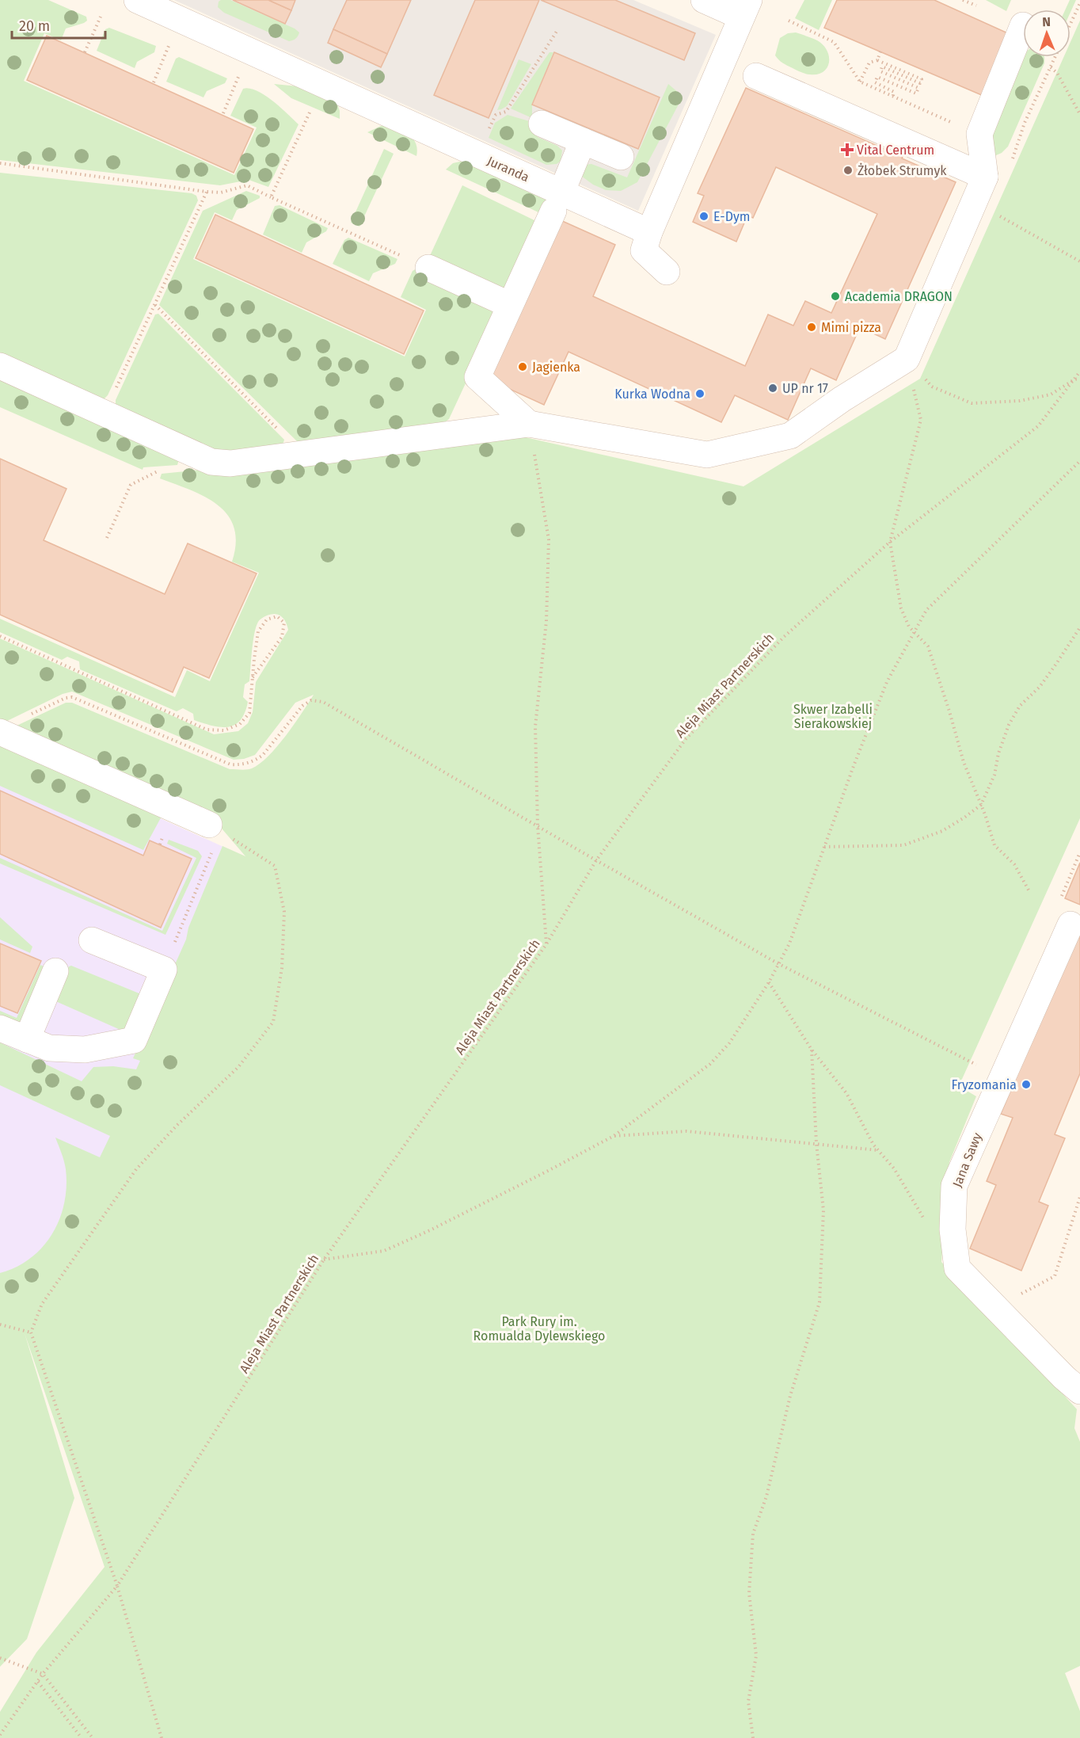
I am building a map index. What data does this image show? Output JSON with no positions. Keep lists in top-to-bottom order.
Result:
{
  "streets": {
    "street": ["Juranda", "Jana Sawy"],
    "path": ["Aleja Miast Partnerskich"]
  },
  "parks": ["Skwer Izabelli Sierakowskiej", "Park Rury im. Romualda Dylewskiego"],
  "places": {
    "health": ["Vital Centrum"],
    "other": [
      "Żłobek Strumyk",
      "E-Dym",
      "Academia DRAGON",
      "Mimi pizza",
      "Jagienka",
      "UP nr 17",
      "Kurka Wodna",
      "Fryzomania"
    ]
  },
  "scale_bar": "20 m",
  "north": "top"
}
